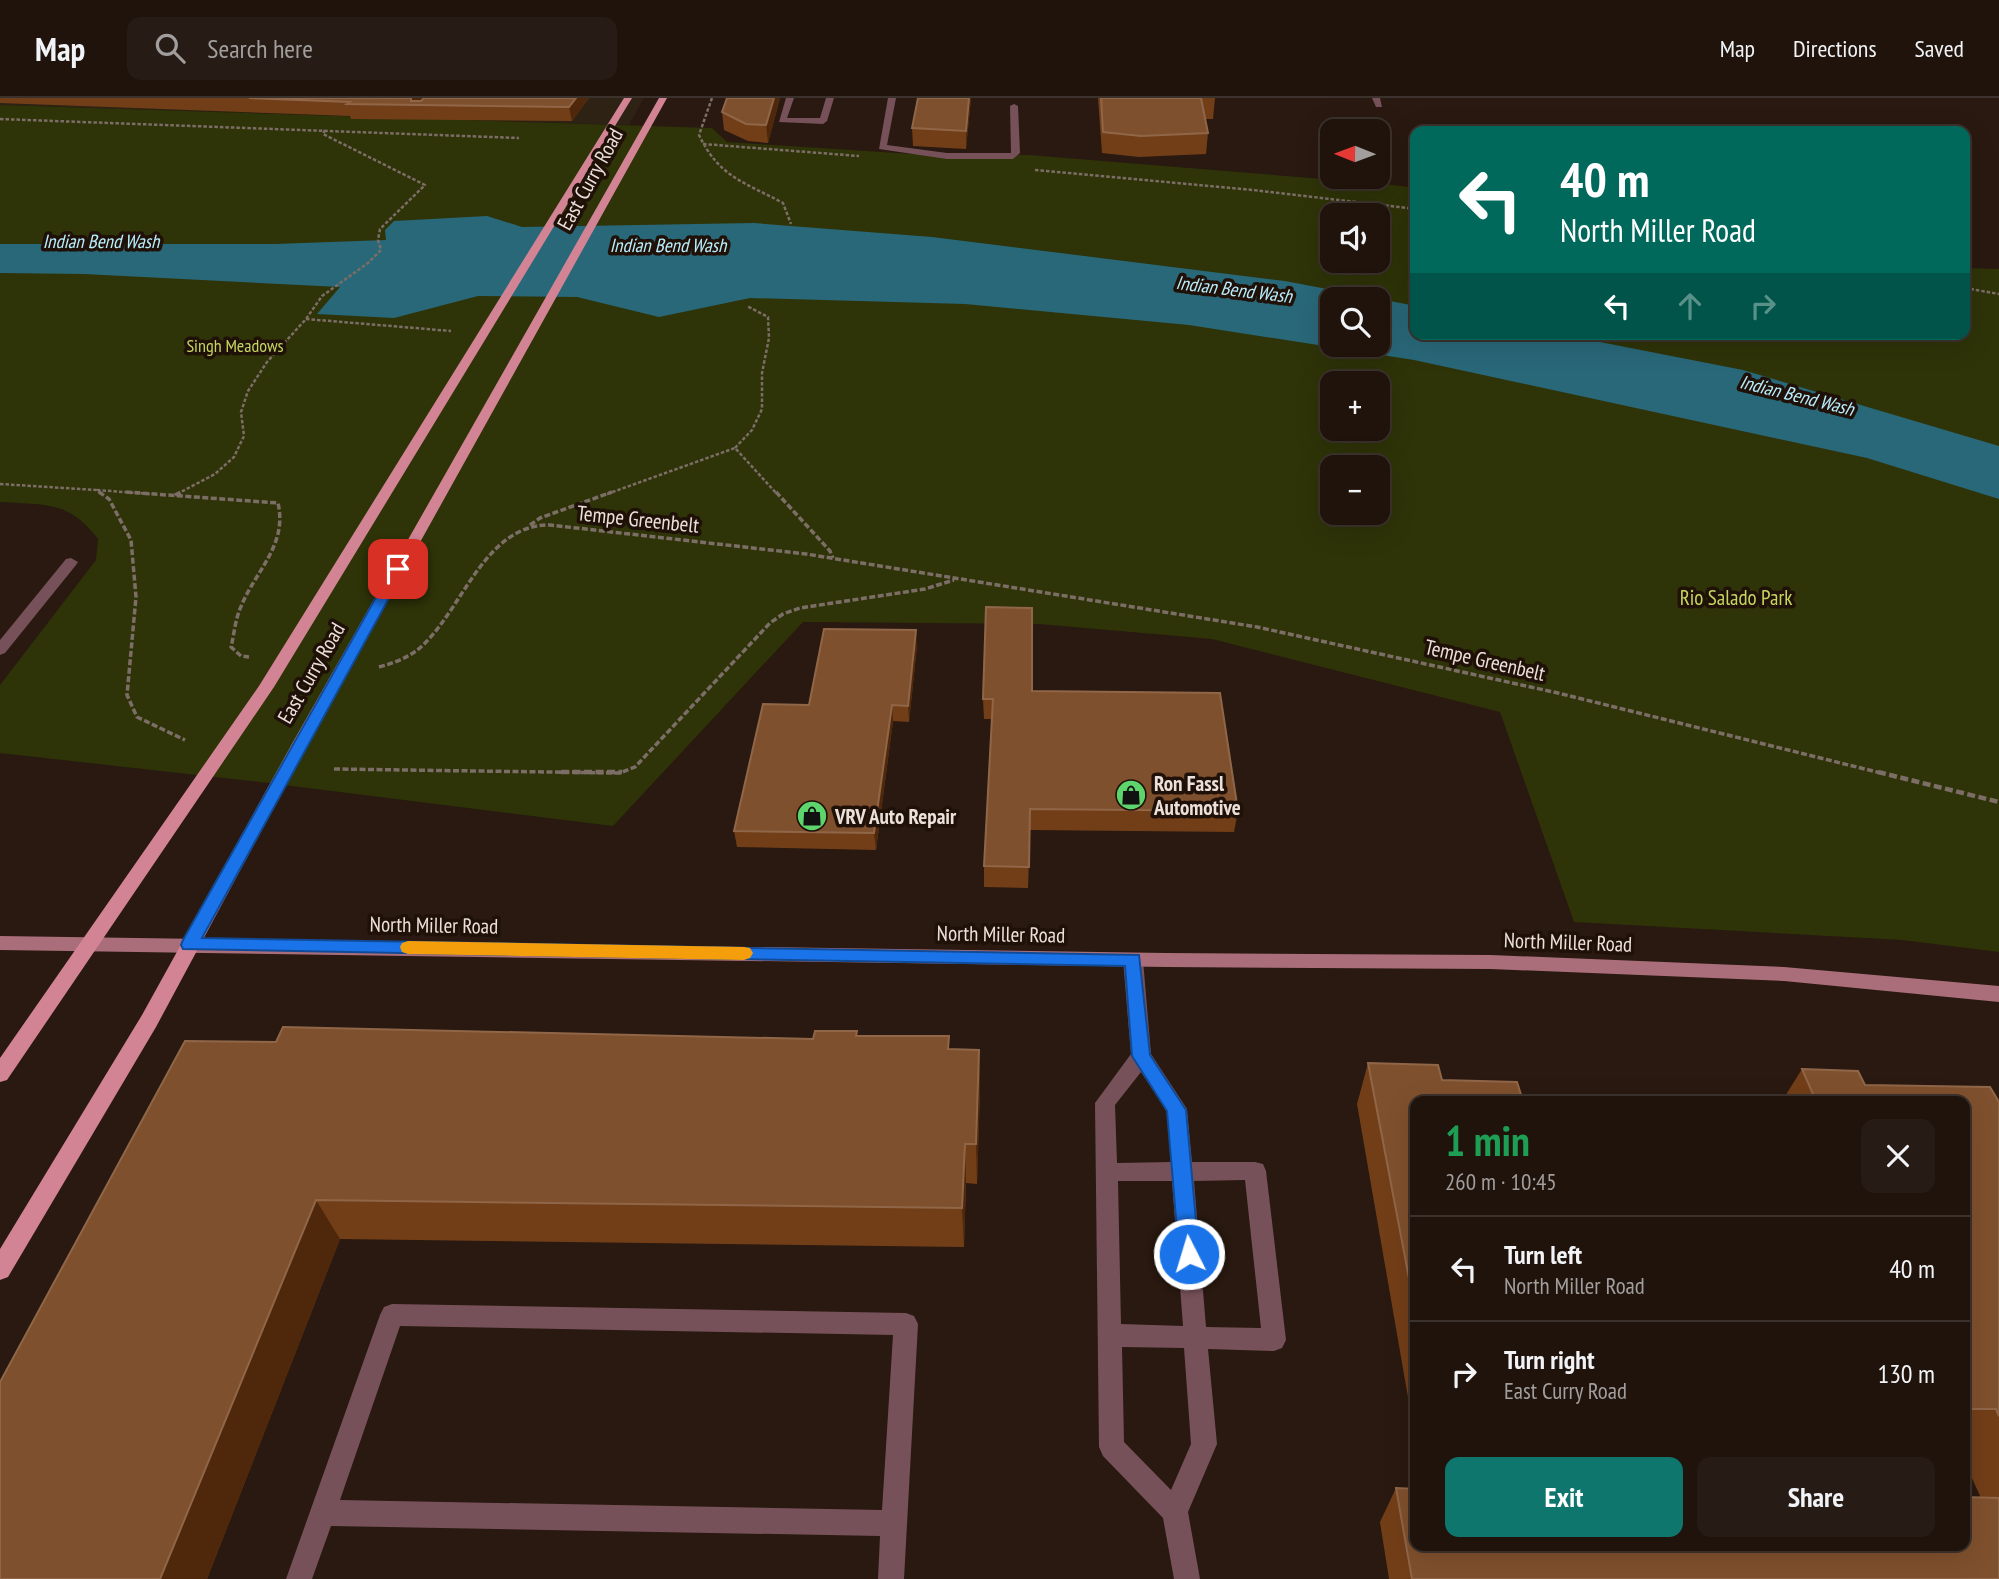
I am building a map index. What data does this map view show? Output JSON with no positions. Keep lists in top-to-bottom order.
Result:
{
  "streets": {
    "main road": ["East Curry Road"],
    "street": ["North Miller Road"],
    "path": ["Tempe Greenbelt"]
  },
  "crossings": [
    ["East Curry Road", "North Miller Road"]
  ],
  "water": ["Indian Bend Wash"],
  "parks": ["Singh Meadows", "Rio Salado Park"],
  "places": {
    "shop": ["Ron Fassl Automotive", "VRV Auto Repair"]
  },
  "north": "left",
  "page": {
    "header": "Map",
    "search": "Search here",
    "nav": ["Map", "Directions", "Saved"],
    "map_buttons": ["+", "−"],
    "turn": ["40 m", "North Miller Road"],
    "heading": ["1 min", "260 m · 10:45"],
    "list": [
      {
        "name": "Turn left",
        "note": "North Miller Road",
        "value": "40 m"
      },
      {
        "name": "Turn right",
        "note": "East Curry Road",
        "value": "130 m"
      }
    ],
    "buttons": ["Exit", "Share"]
  }
}
